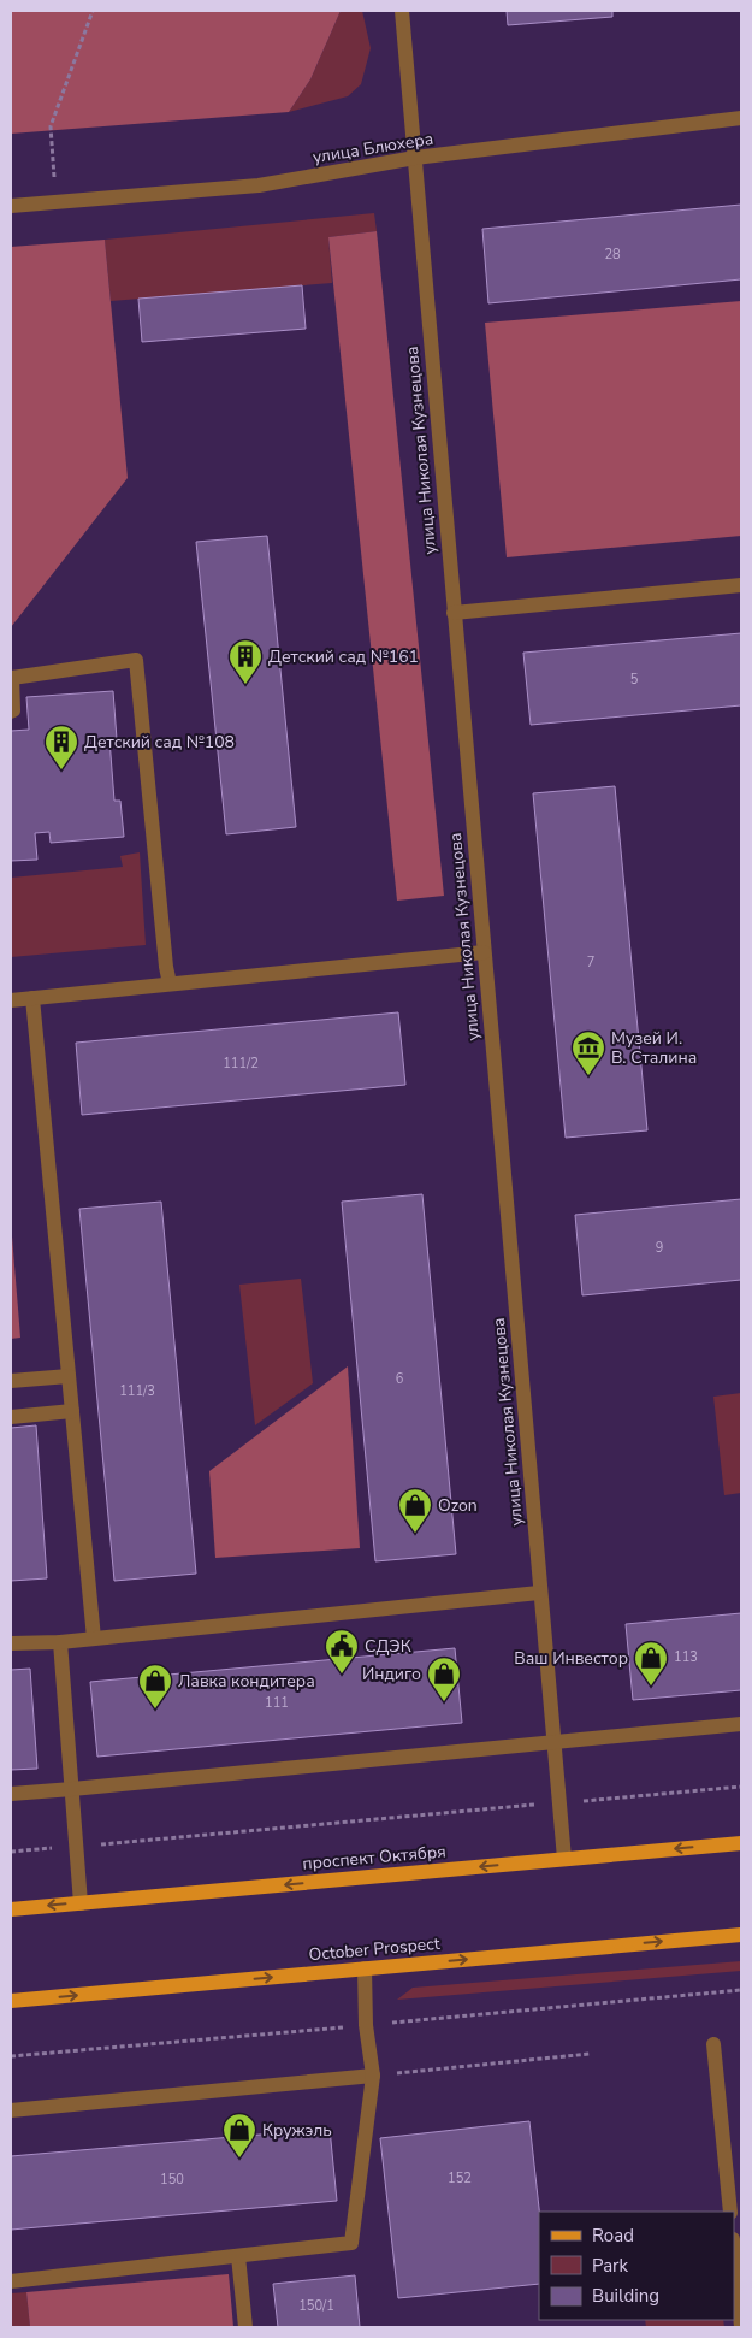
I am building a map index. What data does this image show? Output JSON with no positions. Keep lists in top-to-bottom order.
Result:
{
  "streets": {
    "main road": ["проспект Октября", "October Prospect"],
    "street": ["улица Блюхера", "улица Николая Кузнецова"]
  },
  "crossings": [
    ["улица Блюхера", "улица Николая Кузнецова"],
    ["улица Николая Кузнецова", "проспект Октября"]
  ],
  "one_way": ["проспект Октября", "October Prospect"],
  "places": {
    "building": ["Детский сад №161", "Детский сад №108"],
    "museum": ["Музей И. В. Сталина"],
    "shop": [
      "Ozon",
      "Ваш Инвестор",
      "Индиго",
      "Лавка кондитера",
      "Кружэль"
    ],
    "public building": ["СДЭК"]
  },
  "house_numbers": [
    "28",
    "5",
    "7",
    "111/2",
    "9",
    "6",
    "111/3",
    "113",
    "111",
    "152",
    "150",
    "150/1"
  ],
  "legend": ["Road", "Park", "Building"]
}
